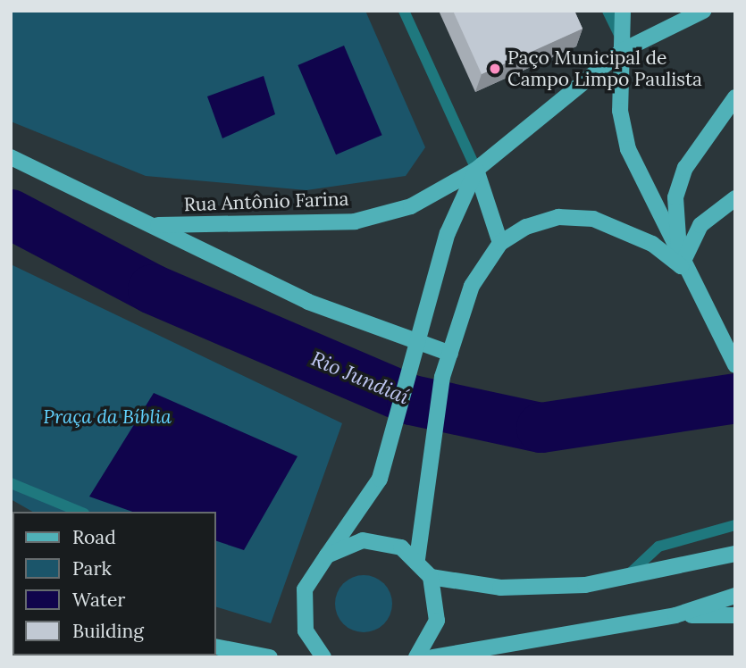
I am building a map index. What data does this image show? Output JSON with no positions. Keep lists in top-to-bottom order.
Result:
{
  "streets": {
    "main road": ["Rua Antônio Farina"]
  },
  "water": ["Rio Jundiaí"],
  "parks": ["Praça da Bíblia"],
  "places": ["Paço Municipal de Campo Limpo Paulista"],
  "legend": [
    "Road",
    "Park",
    "Water",
    "Building"
  ]
}
